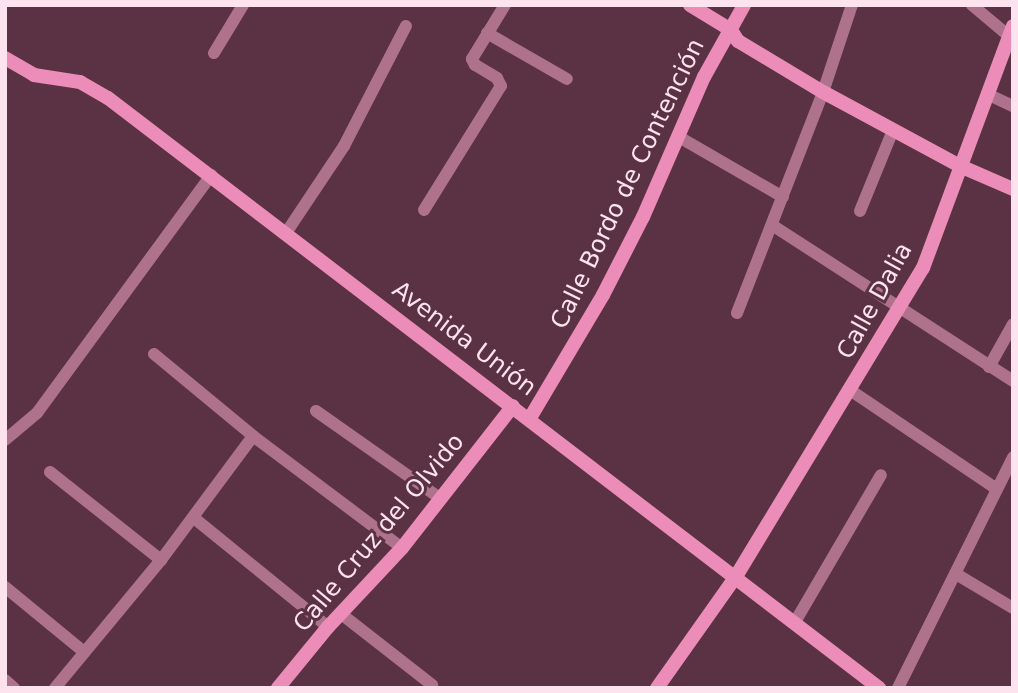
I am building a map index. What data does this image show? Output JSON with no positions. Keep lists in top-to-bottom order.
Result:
{
  "streets": {
    "street": [
      "Calle Bordo de Contención",
      "Calle Dalia",
      "Avenida Unión",
      "Calle Cruz del Olvido"
    ]
  },
  "crossings": [
    ["Calle Bordo de Contención", "Avenida Unión"],
    ["Calle Dalia", "Avenida Unión"],
    ["Avenida Unión", "Calle Cruz del Olvido"]
  ]
}
